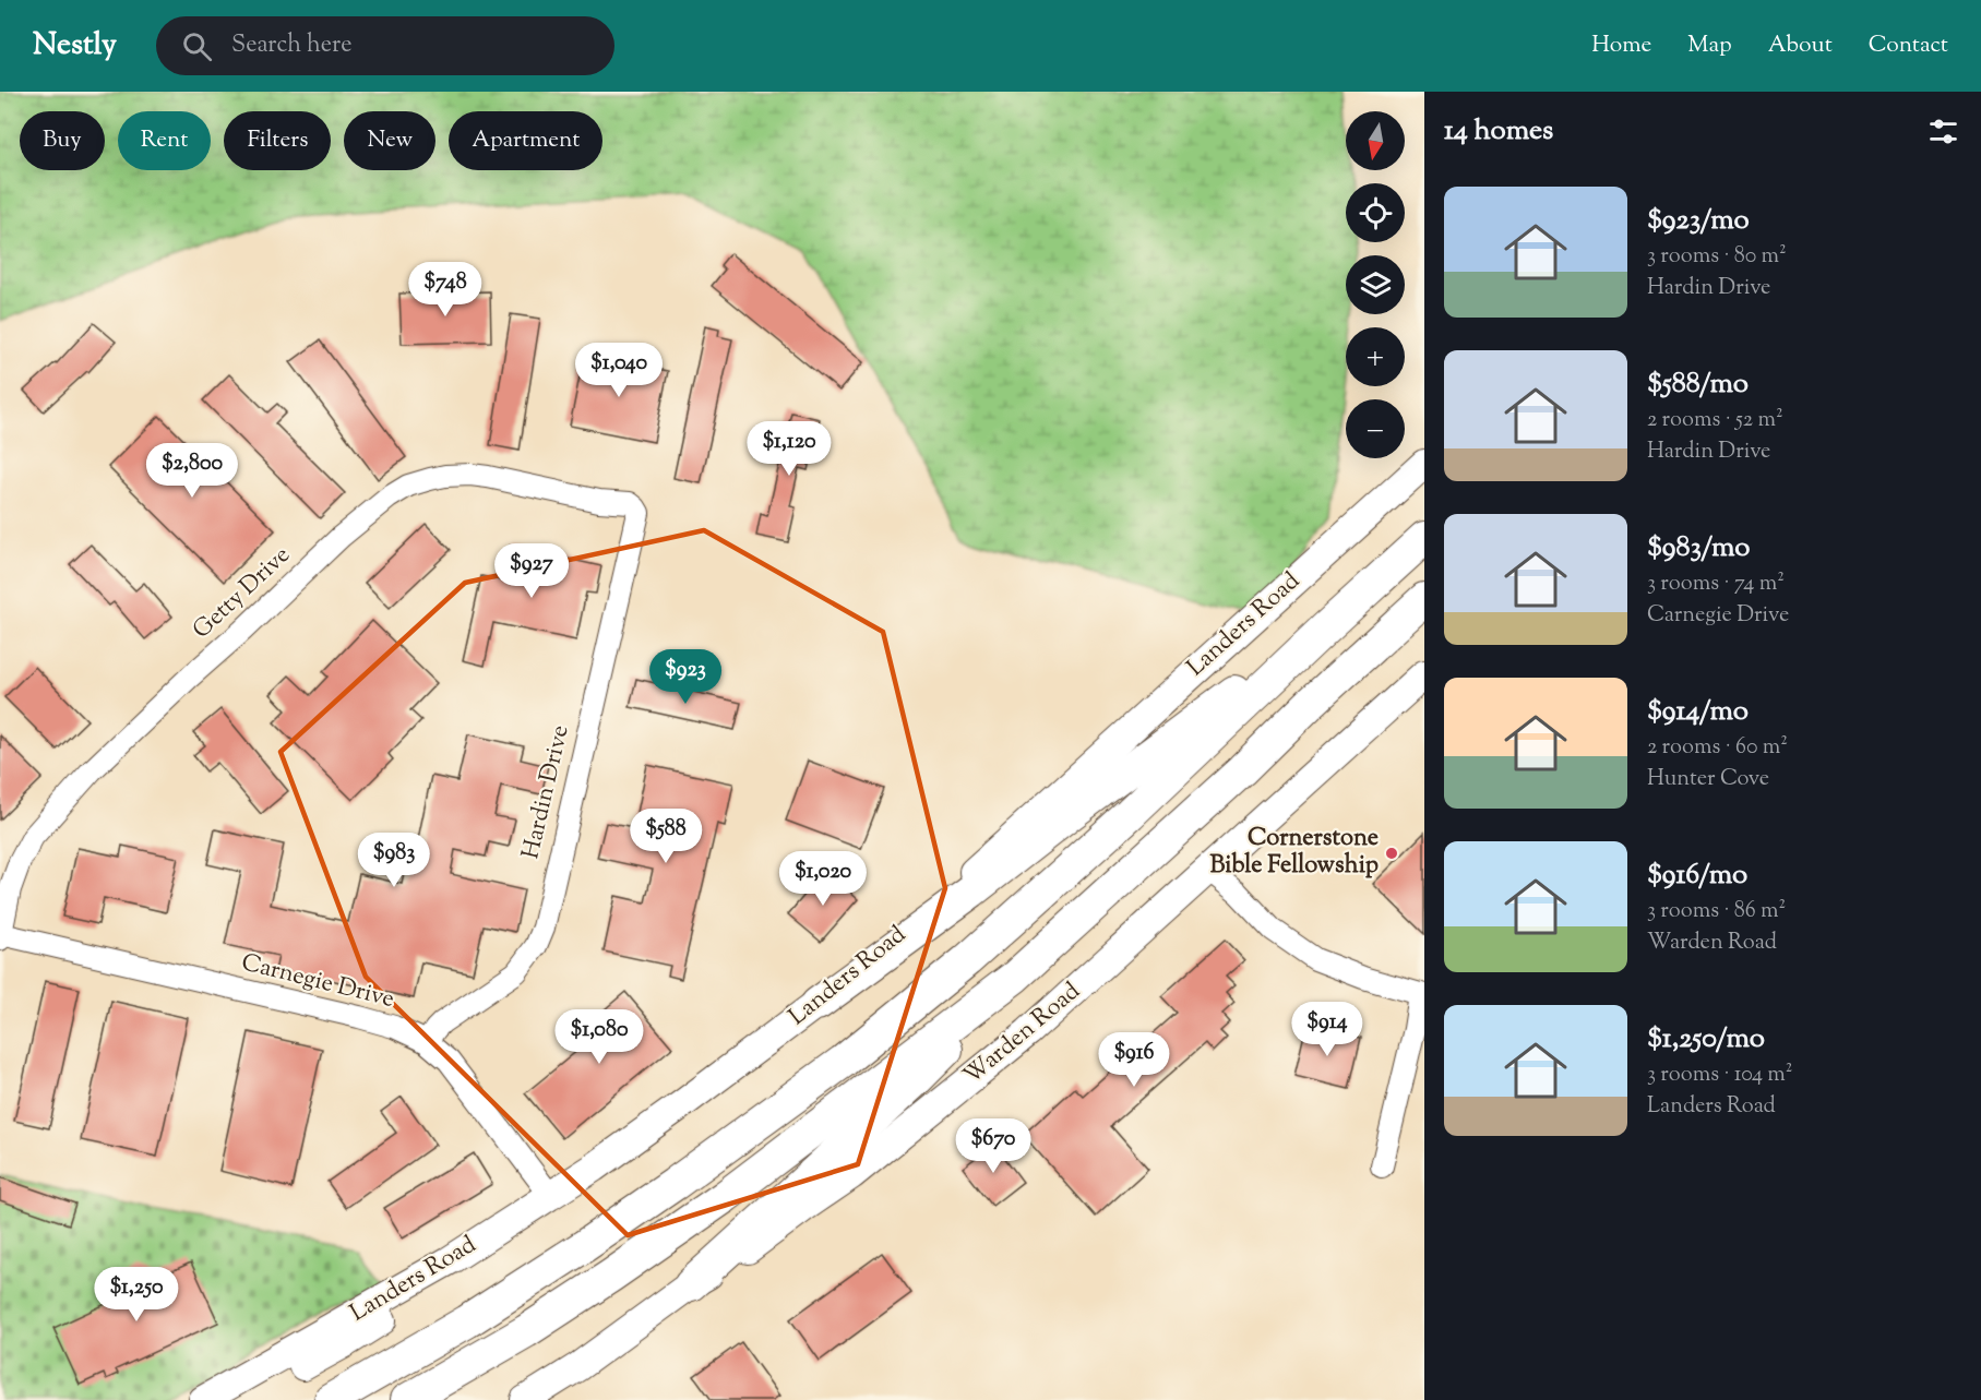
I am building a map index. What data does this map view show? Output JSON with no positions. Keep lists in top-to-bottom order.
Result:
{
  "streets": {
    "main road": ["Landers Road", "Warden Road"],
    "street": ["Getty Drive", "Hardin Drive", "Carnegie Drive"]
  },
  "crossings": [
    ["Getty Drive", "Hardin Drive"],
    ["Getty Drive", "Carnegie Drive"],
    ["Landers Road", "Carnegie Drive"],
    ["Hardin Drive", "Carnegie Drive"]
  ],
  "places": ["Cornerstone Bible Fellowship"],
  "north": "bottom",
  "page": {
    "header": "Nestly",
    "search": "Search here",
    "nav": [
      "Home",
      "Map",
      "About",
      "Contact"
    ],
    "heading": "14 homes",
    "map_buttons": ["+", "−"],
    "chip": [
      "Buy",
      "Rent",
      "Filters",
      "New",
      "Apartment"
    ],
    "list": [
      {
        "name": "$923/mo",
        "note": "3 rooms · 80 m² · Hardin Drive"
      },
      {
        "name": "$588/mo",
        "note": "2 rooms · 52 m² · Hardin Drive"
      },
      {
        "name": "$983/mo",
        "note": "3 rooms · 74 m² · Carnegie Drive"
      },
      {
        "name": "$914/mo",
        "note": "2 rooms · 60 m² · Hunter Cove"
      },
      {
        "name": "$916/mo",
        "note": "3 rooms · 86 m² · Warden Road"
      },
      {
        "name": "$1,250/mo",
        "note": "3 rooms · 104 m² · Landers Road"
      }
    ],
    "price": [
      "$748",
      "$1,040",
      "$1,120",
      "$2,800",
      "$927",
      "$923",
      "$588",
      "$983",
      "$1,020",
      "$914",
      "$1,080",
      "$916",
      "$670",
      "$1,250"
    ]
  }
}
